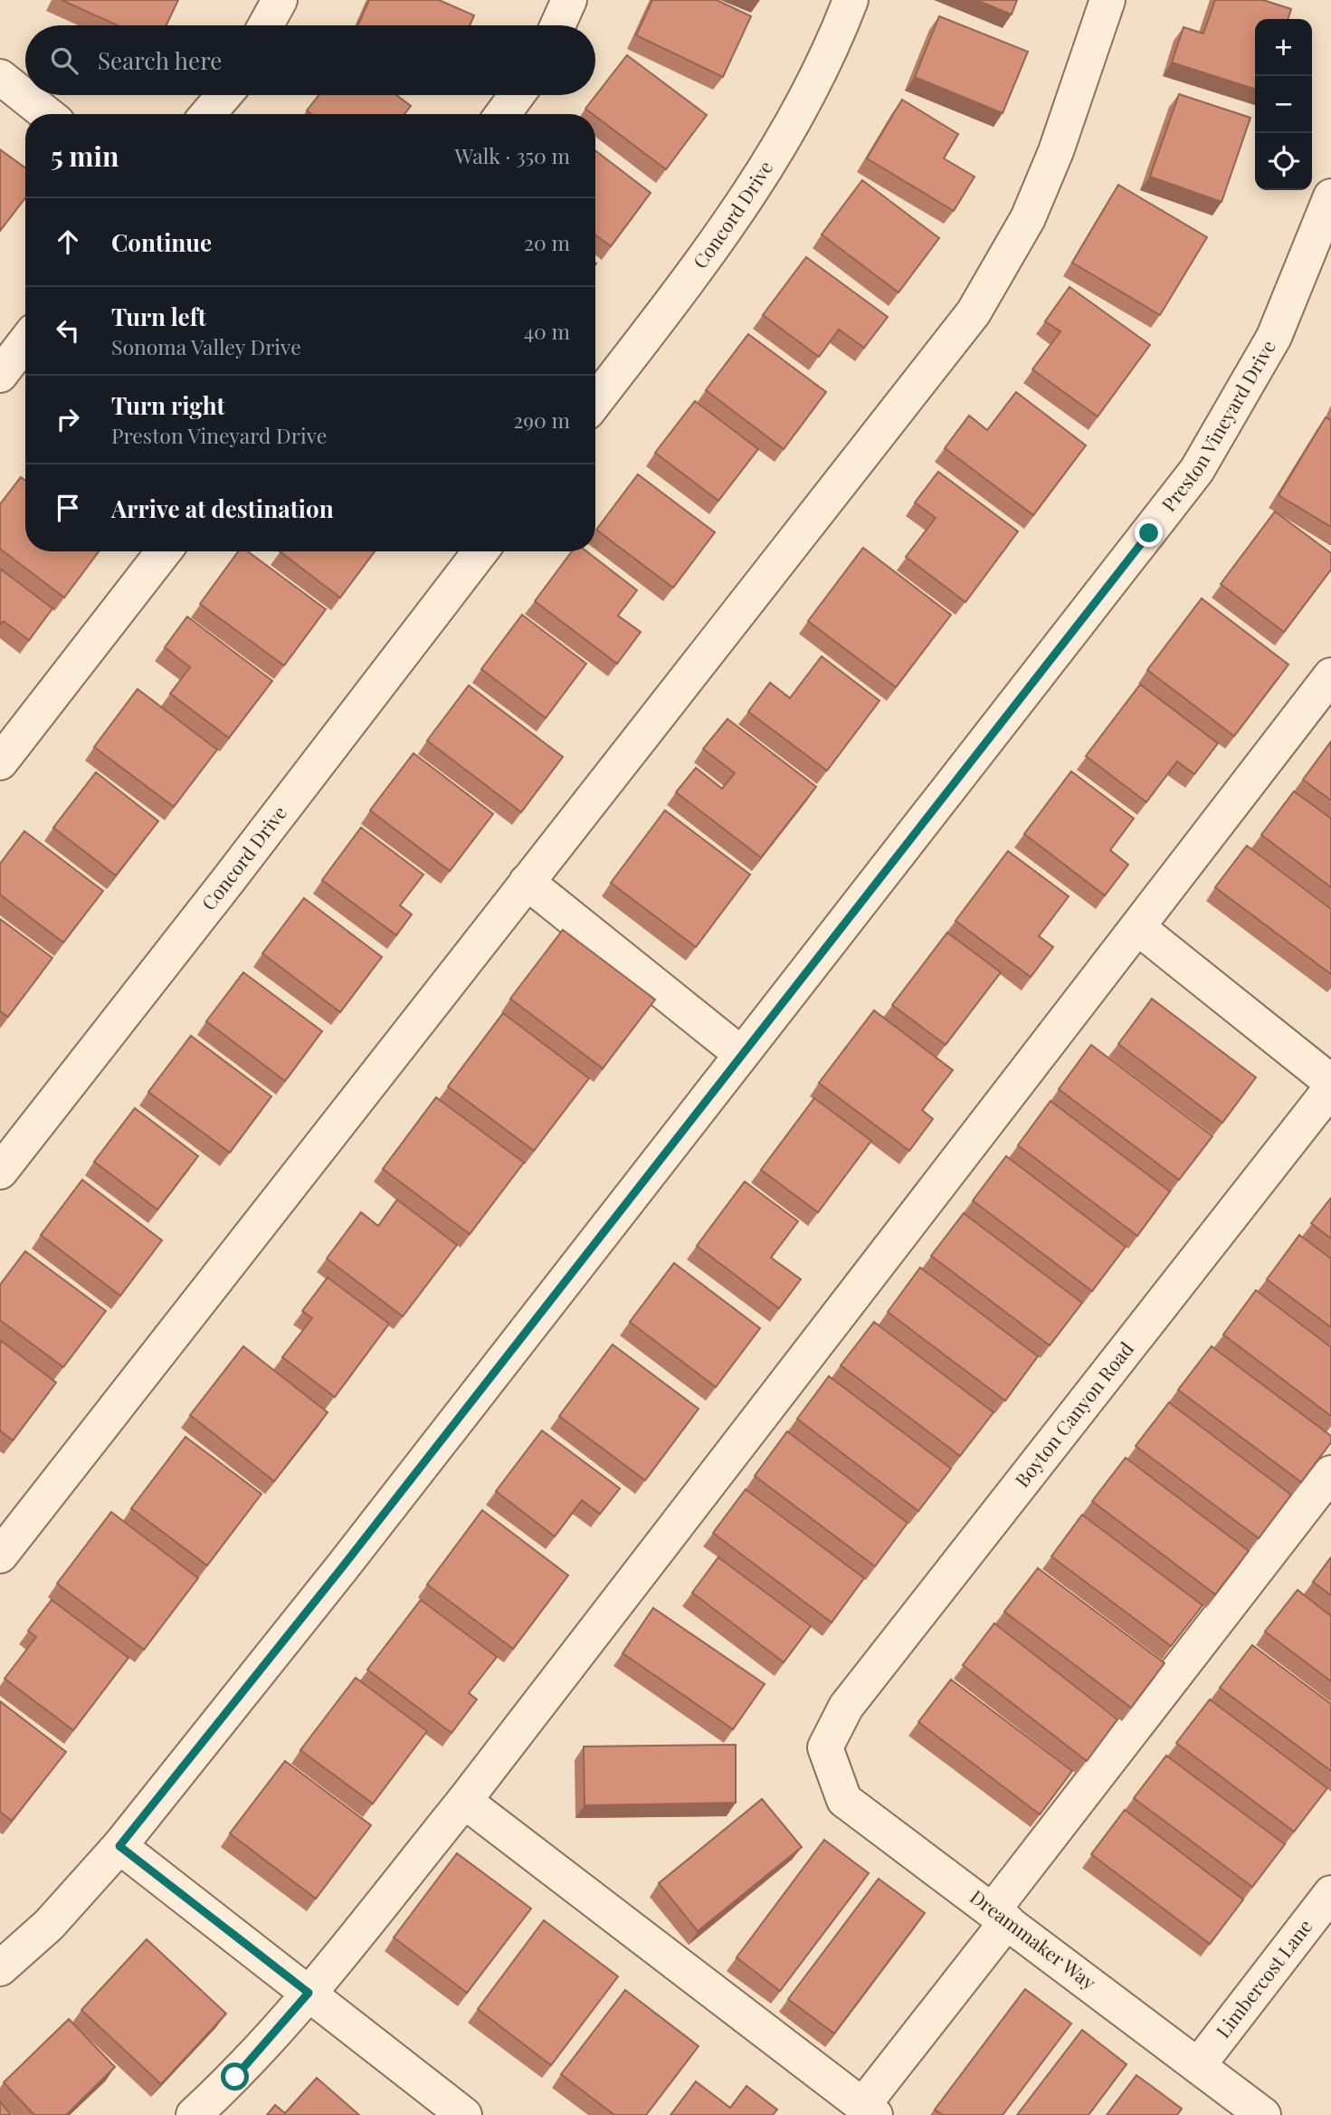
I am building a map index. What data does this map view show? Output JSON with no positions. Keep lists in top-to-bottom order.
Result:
{
  "streets": {
    "street": [
      "Concord Drive",
      "Preston Vineyard Drive",
      "Boyton Canyon Road",
      "Dreammaker Way",
      "Limbercost Lane"
    ]
  },
  "crossings": [
    ["Boyton Canyon Road", "Dreammaker Way"],
    ["Dreammaker Way", "Limbercost Lane"]
  ],
  "page": {
    "map_buttons": ["+", "−"],
    "search": "Search here",
    "heading": ["5 min", "Walk · 350 m"],
    "list": [
      ["Continue", "20 m"],
      ["Turn left", "Sonoma Valley Drive", "40 m"],
      ["Turn right", "Preston Vineyard Drive", "290 m"],
      "Arrive at destination"
    ]
  }
}
